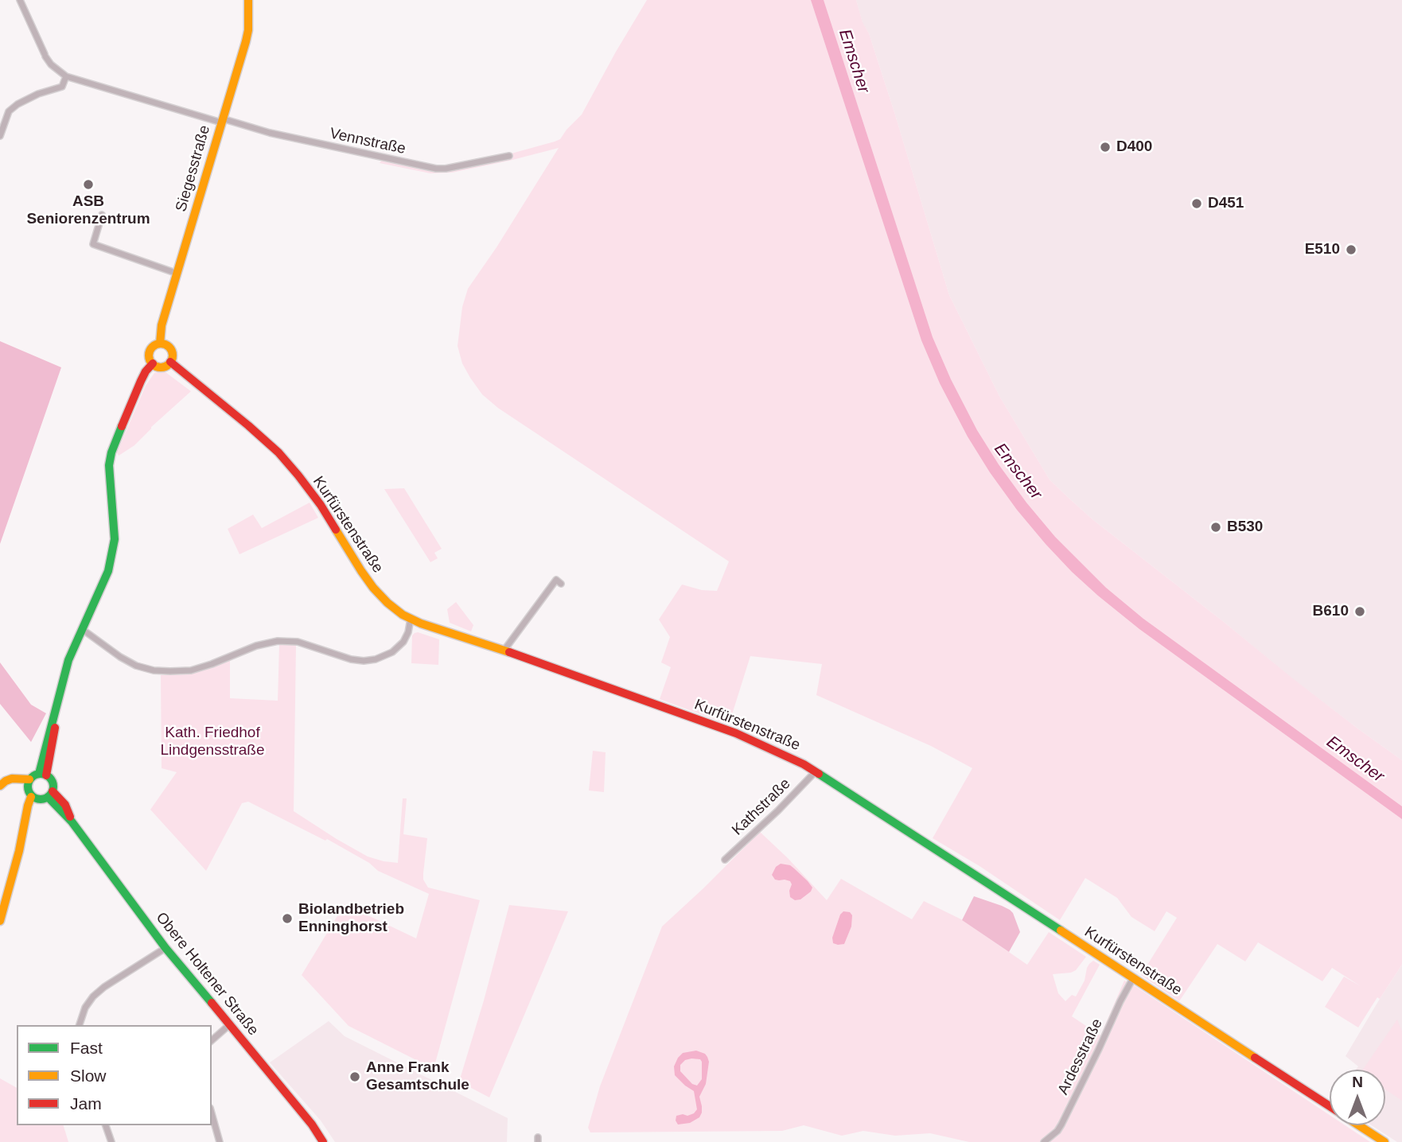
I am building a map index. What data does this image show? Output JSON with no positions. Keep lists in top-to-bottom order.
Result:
{
  "streets": {
    "main road": ["Siegesstraße", "Kurfürstenstraße", "Obere Holtener Straße"],
    "street": ["Vennstraße", "Kathstraße", "Ardesstraße"]
  },
  "crossings": [
    ["Vennstraße", "Siegesstraße"],
    ["Siegesstraße", "Kurfürstenstraße"],
    ["Kurfürstenstraße", "Kathstraße"],
    ["Kurfürstenstraße", "Ardesstraße"]
  ],
  "water": ["Emscher"],
  "parks": ["Kath. Friedhof Lindgensstraße"],
  "places": [
    "D400",
    "ASB Seniorenzentrum",
    "D451",
    "E510",
    "B530",
    "B610",
    "Biolandbetrieb Enninghorst",
    "Anne Frank Gesamtschule"
  ],
  "legend": ["Fast", "Slow", "Jam"],
  "north": "top"
}
